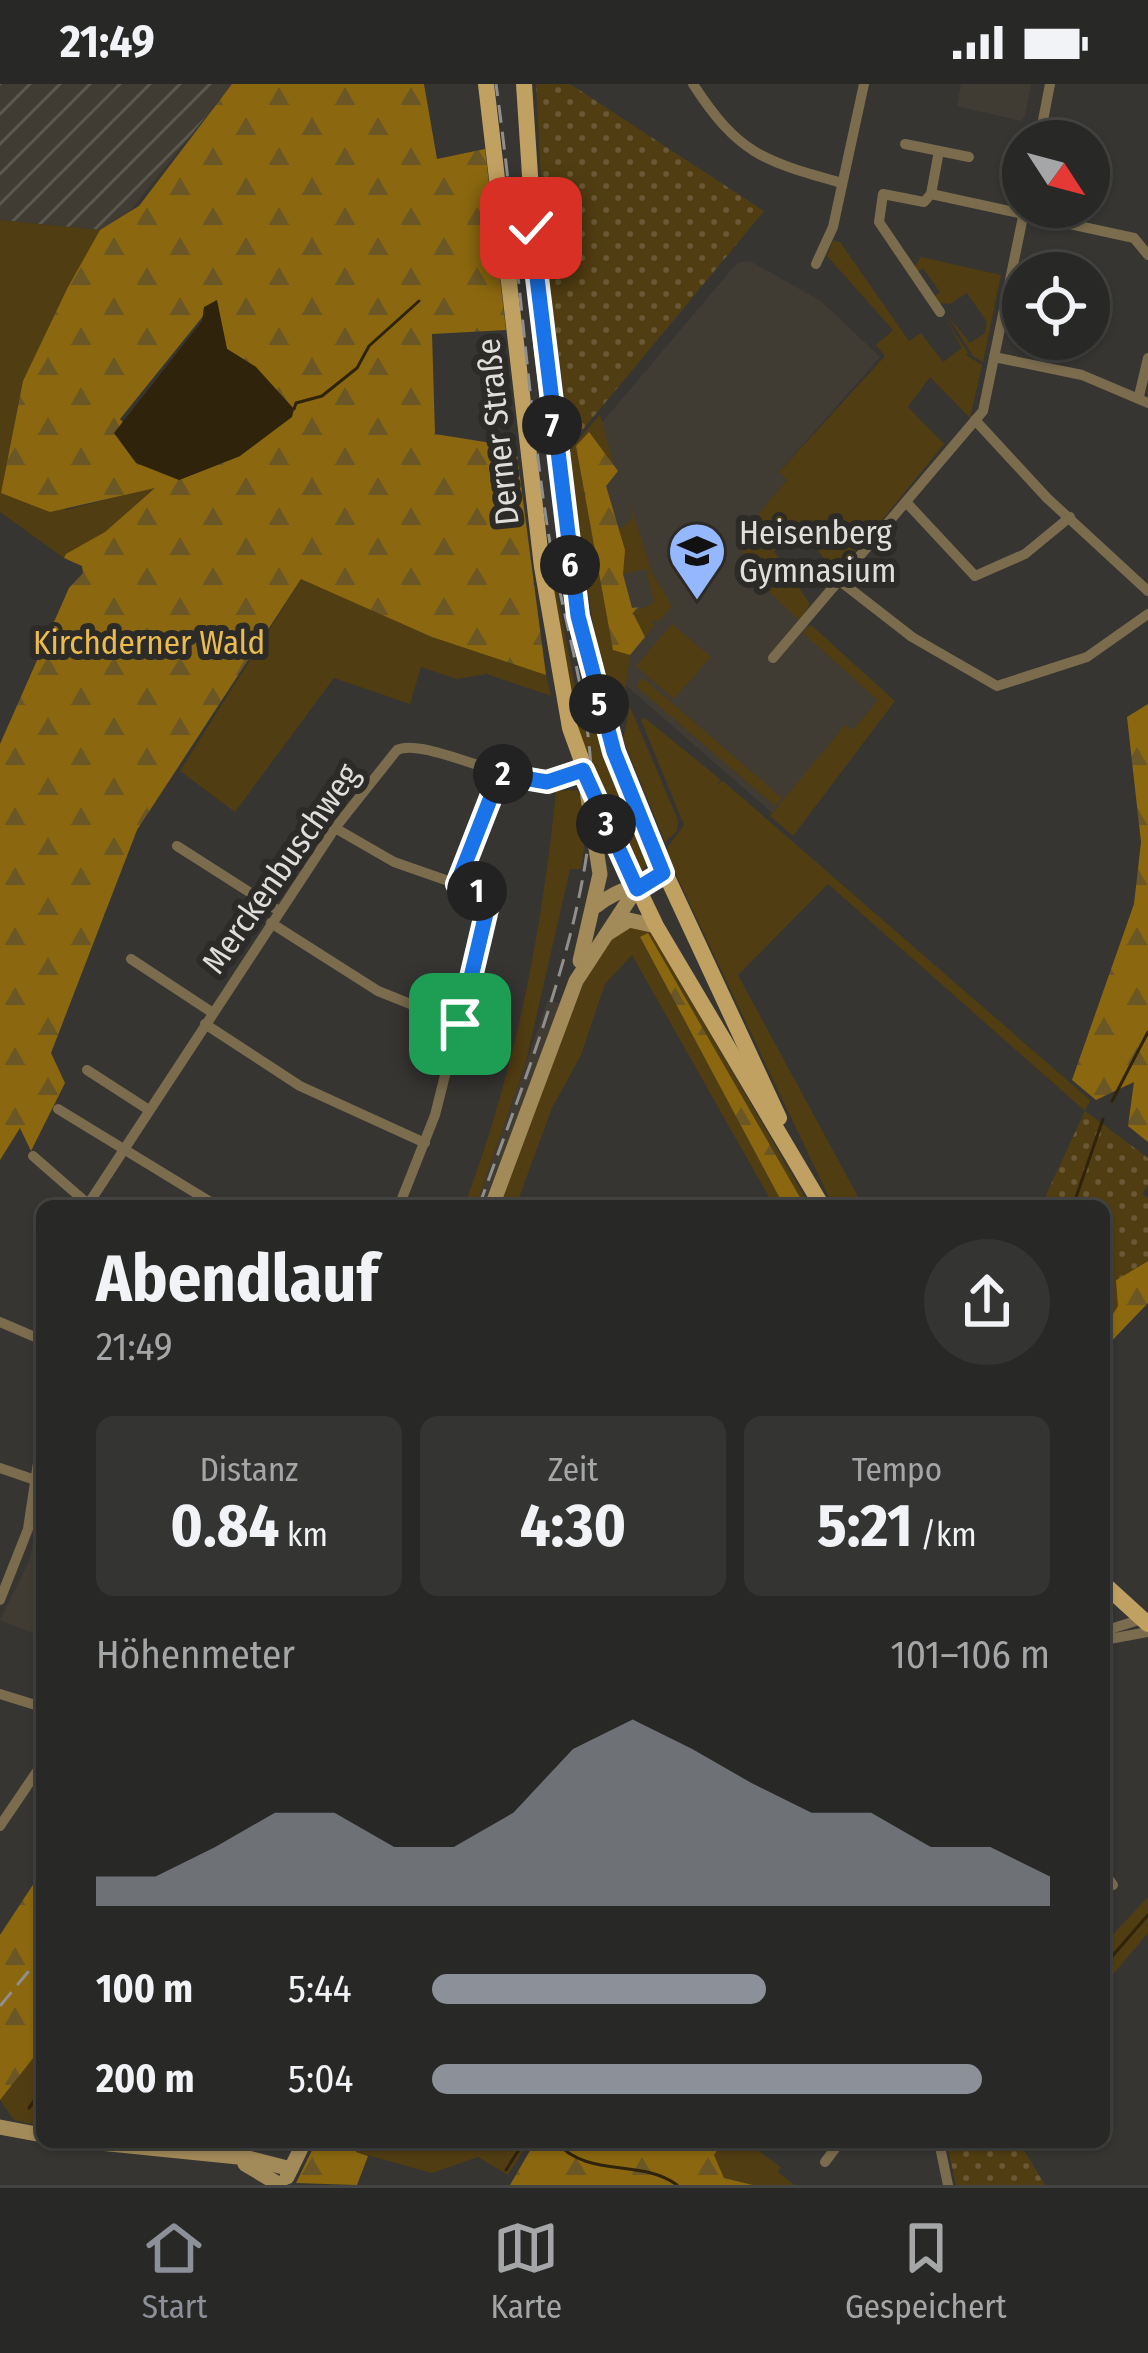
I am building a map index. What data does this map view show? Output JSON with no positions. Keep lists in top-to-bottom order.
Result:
{
  "streets": {
    "main road": ["Derner Straße"],
    "street": ["Merckenbuschweg"]
  },
  "crossings": [
    ["Derner Straße", "Merckenbuschweg"]
  ],
  "parks": ["Kirchderner Wald"],
  "places": {
    "school or university": ["Heisenberg Gymnasium"]
  },
  "north": "bottom right",
  "page": {
    "status": "21:49",
    "pins": [
      "7",
      "6",
      "5",
      "2",
      "3",
      "1"
    ],
    "heading": ["Abendlauf", "21:49"],
    "stats": [
      ["Distanz", "0.84 km"],
      ["Zeit", "4:30"],
      ["Tempo", "5:21 /km"]
    ],
    "chart": ["Höhenmeter", "101–106 m"],
    "list": [
      {
        "name": "100 m",
        "note": "5:44"
      },
      {
        "name": "200 m",
        "note": "5:04"
      }
    ],
    "tabs": ["Start", "Karte", "Gespeichert"]
  }
}
